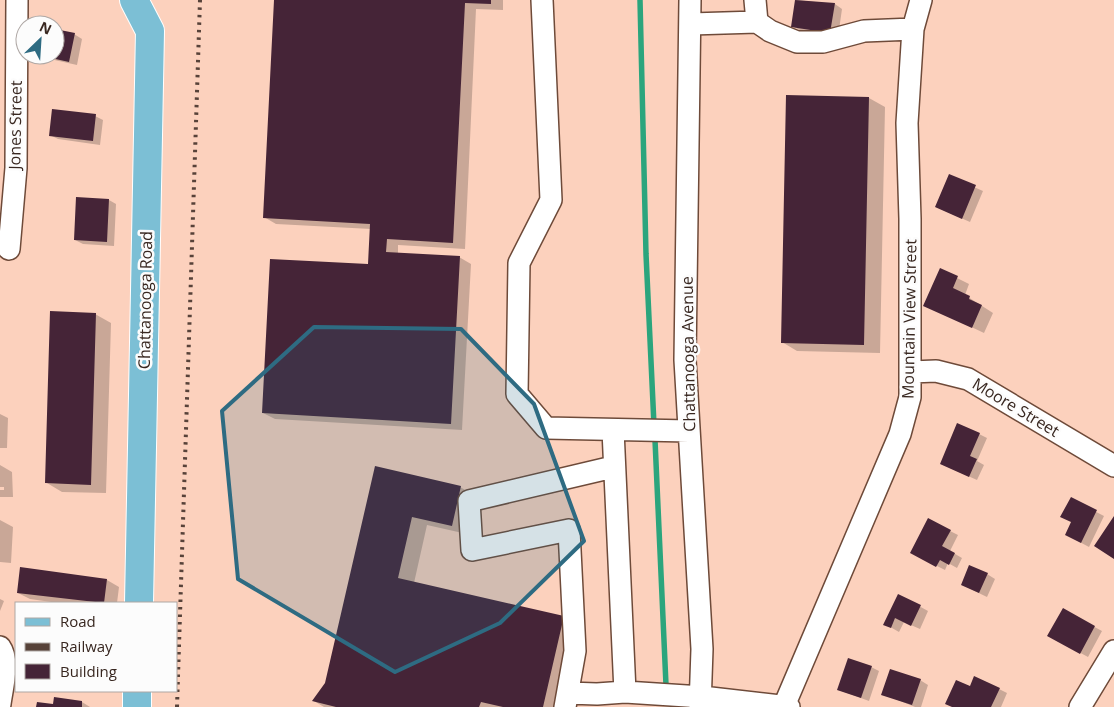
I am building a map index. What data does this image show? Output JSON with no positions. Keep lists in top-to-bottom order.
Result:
{
  "streets": {
    "main road": ["Chattanooga Road"],
    "street": [
      "Jones Street",
      "Mountain View Street",
      "Chattanooga Avenue",
      "Moore Street"
    ]
  },
  "crossings": [
    ["Mountain View Street", "Moore Street"]
  ],
  "legend": ["Road", "Railway", "Building"],
  "north": "top right"
}
